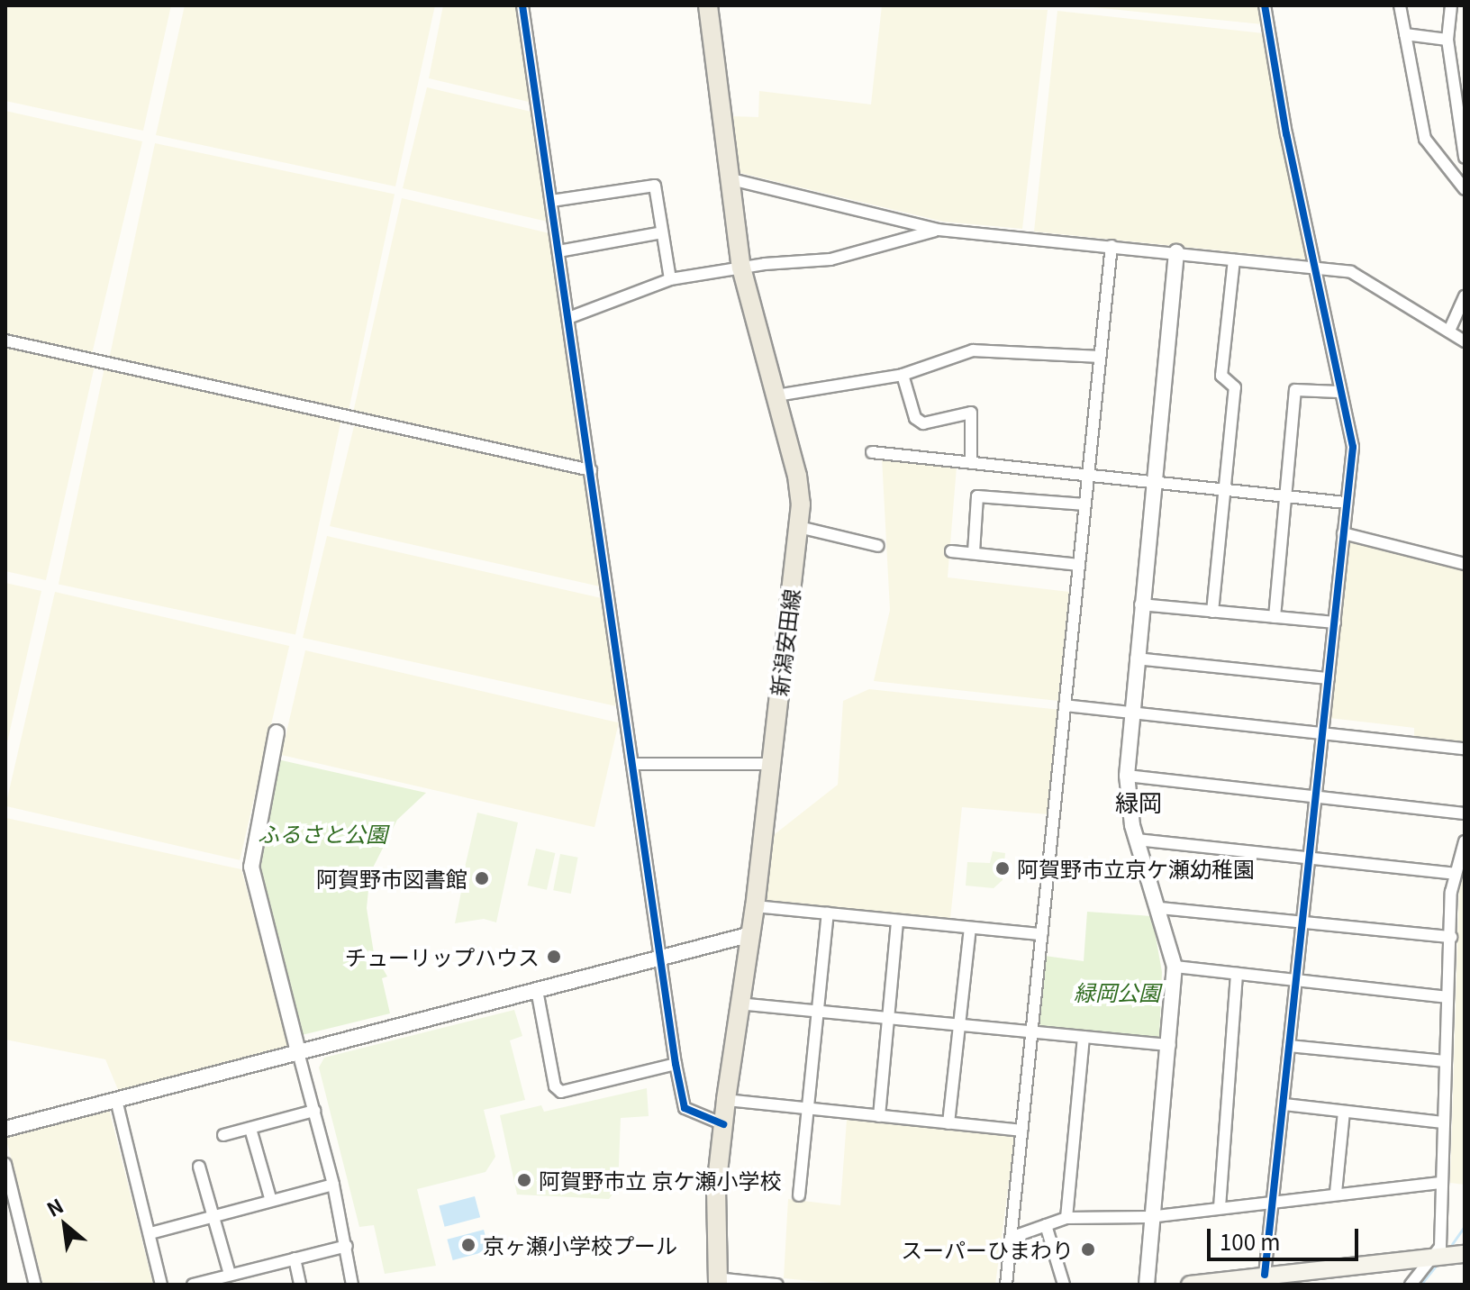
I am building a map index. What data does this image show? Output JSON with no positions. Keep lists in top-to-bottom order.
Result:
{
  "streets": {
    "main road": ["新潟安田線"]
  },
  "districts": ["緑岡"],
  "parks": ["ふるさと公園", "緑岡公園"],
  "places": [
    "阿賀野市立京ケ瀬幼稚園",
    "阿賀野市図書館",
    "チューリップハウス",
    "阿賀野市立 京ケ瀬小学校",
    "京ヶ瀬小学校プール",
    "スーパーひまわり"
  ],
  "scale_bar": "100 m",
  "north": "top left"
}
